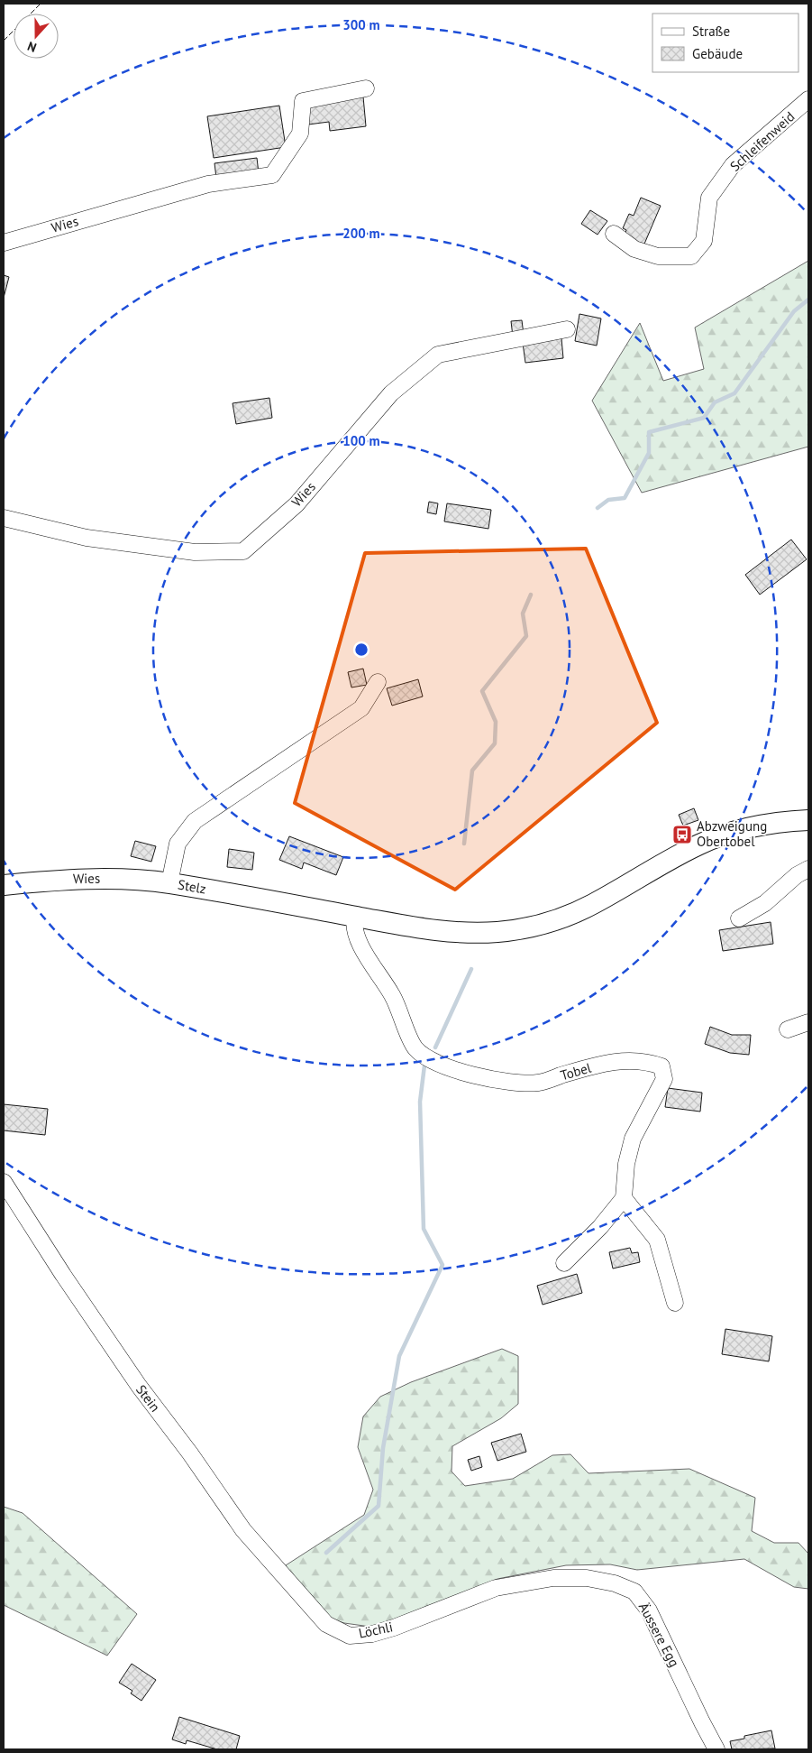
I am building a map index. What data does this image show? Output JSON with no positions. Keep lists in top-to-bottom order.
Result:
{
  "streets": {
    "main road": ["Wies", "Stelz"],
    "street": [
      "Schleifenweid",
      "Tobel",
      "Stein",
      "Löchli",
      "Äussere Egg"
    ]
  },
  "crossings": [
    ["Wies", "Stelz"],
    ["Stelz", "Tobel"],
    ["Stein", "Löchli"],
    ["Löchli", "Äussere Egg"]
  ],
  "places": {
    "bus stop": ["Abzweigung Obertobel"]
  },
  "legend": ["Straße", "Gebäude"],
  "north": "bottom",
  "rings": ["300 m", "200 m", "100 m"]
}
